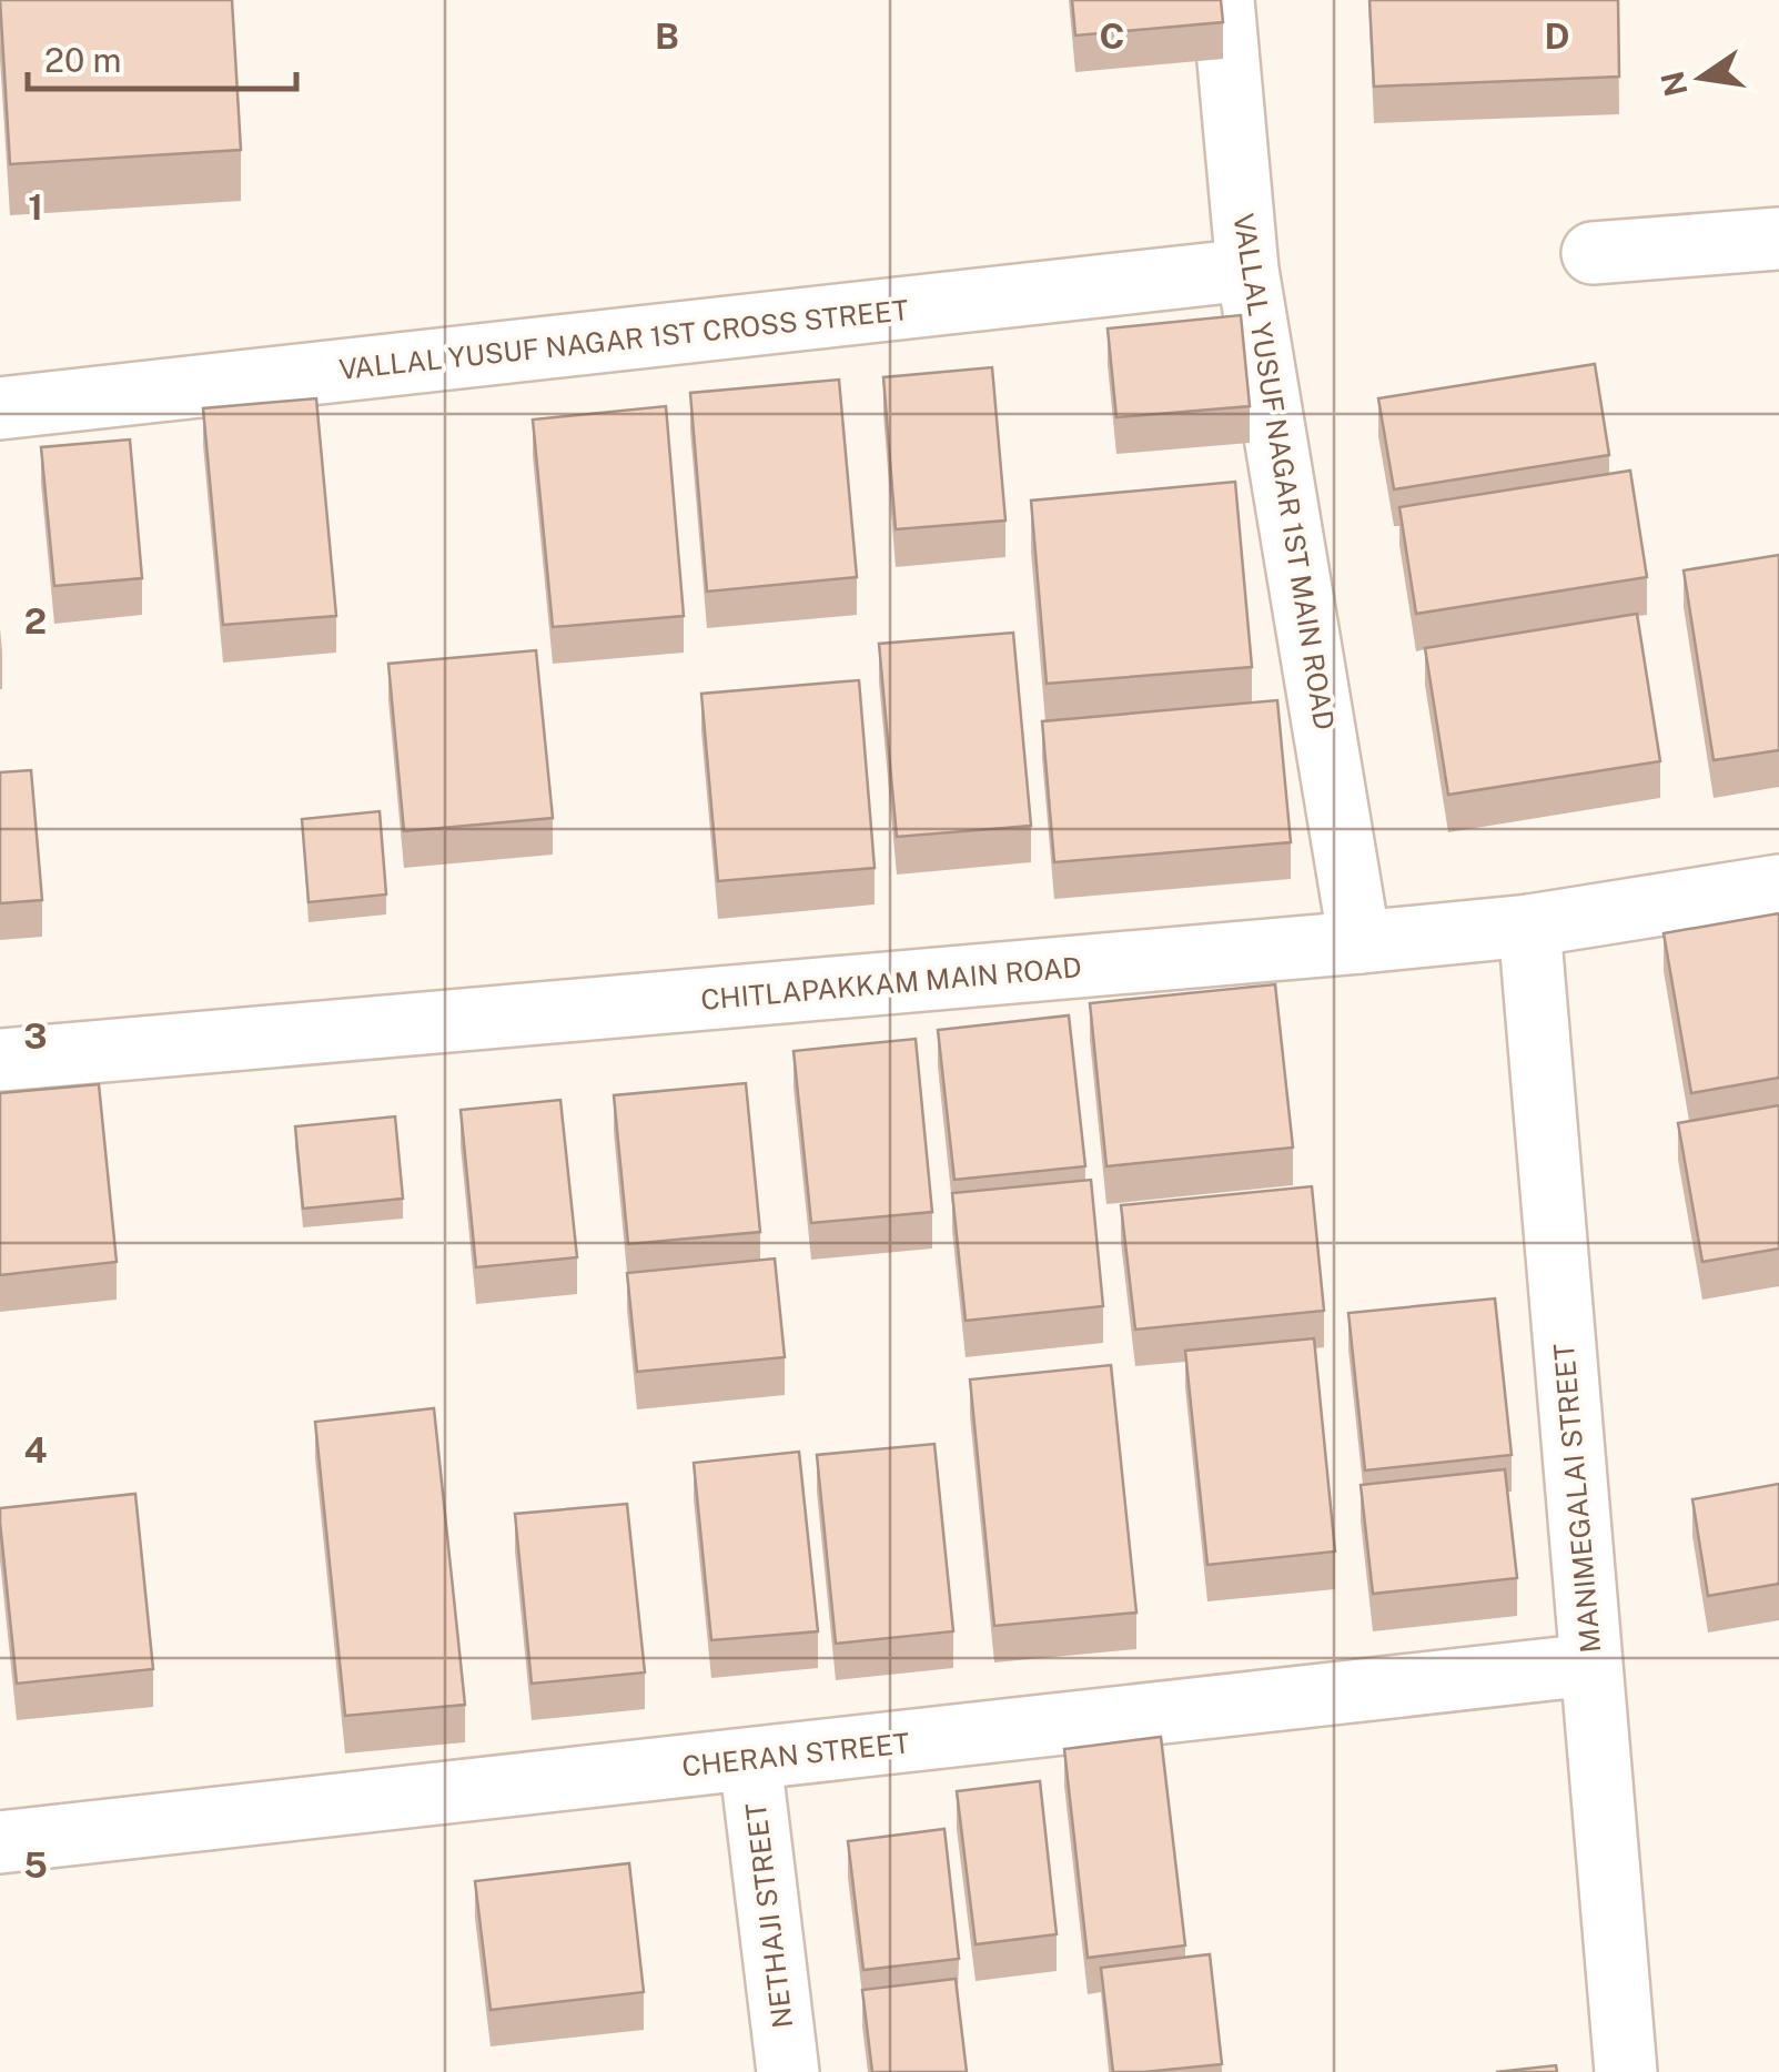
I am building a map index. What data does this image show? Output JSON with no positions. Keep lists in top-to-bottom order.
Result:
{
  "streets": {
    "street": [
      "VALLAL YUSUF NAGAR 1ST CROSS STREET",
      "VALLAL YUSUF NAGAR 1ST MAIN ROAD",
      "CHITLAPAKKAM MAIN ROAD",
      "MANIMEGALAI STREET",
      "CHERAN STREET",
      "NETHAJI STREET"
    ]
  },
  "crossings": [
    ["VALLAL YUSUF NAGAR 1ST CROSS STREET", "VALLAL YUSUF NAGAR 1ST MAIN ROAD"],
    ["VALLAL YUSUF NAGAR 1ST MAIN ROAD", "CHITLAPAKKAM MAIN ROAD"],
    ["CHITLAPAKKAM MAIN ROAD", "MANIMEGALAI STREET"],
    ["MANIMEGALAI STREET", "CHERAN STREET"],
    ["CHERAN STREET", "NETHAJI STREET"]
  ],
  "scale_bar": "20 m",
  "north": "left",
  "grid": {
    "columns": ["B", "C", "D"],
    "rows": [
      "1",
      "2",
      "3",
      "4",
      "5"
    ]
  }
}
